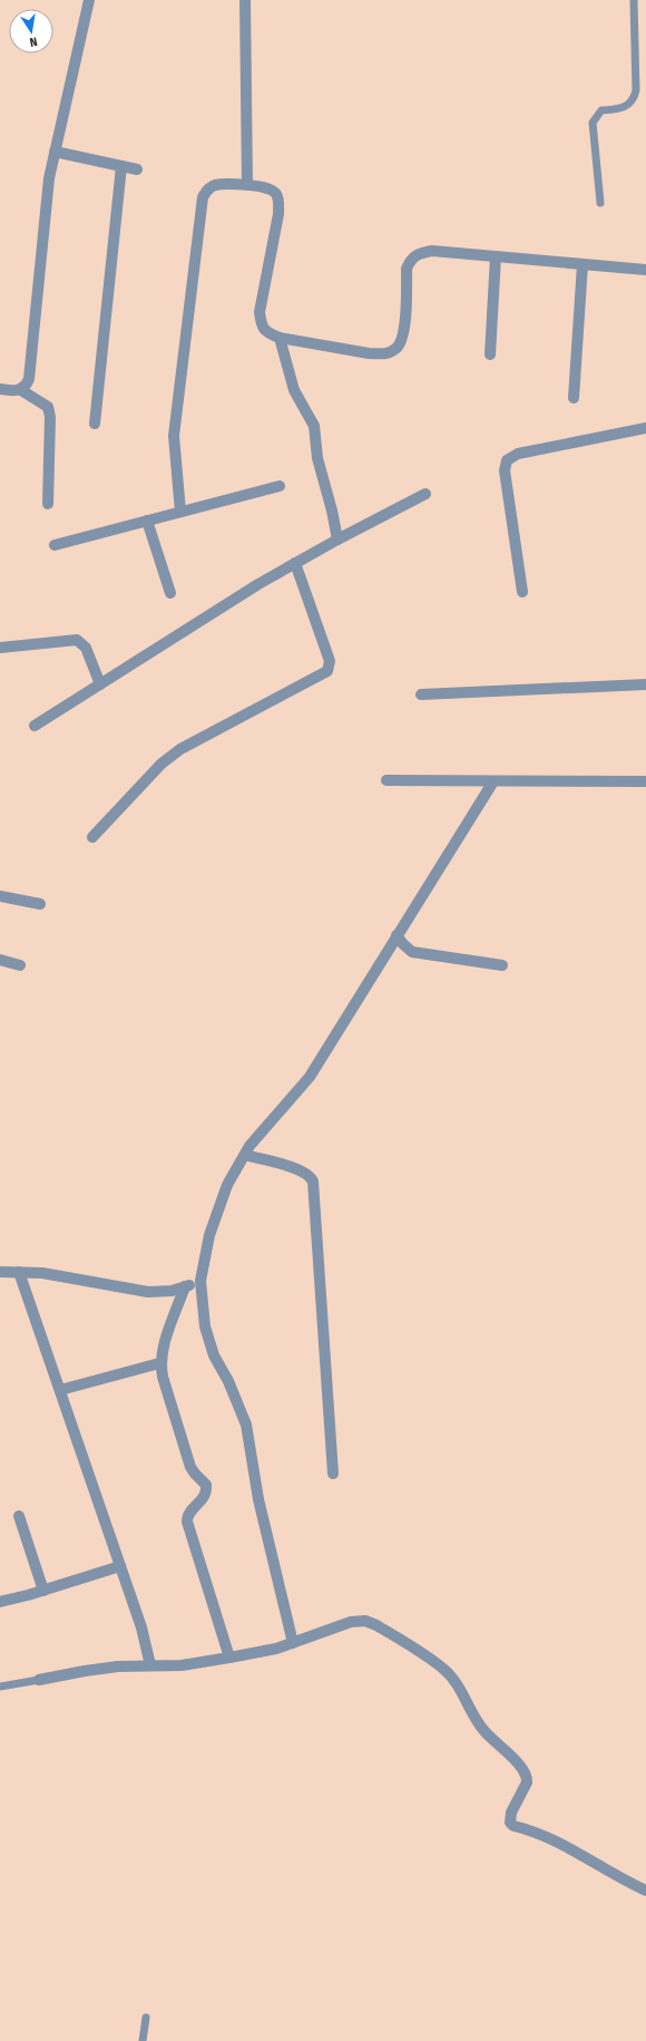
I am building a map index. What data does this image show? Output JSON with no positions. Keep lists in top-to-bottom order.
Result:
{
  "north": "bottom"
}
